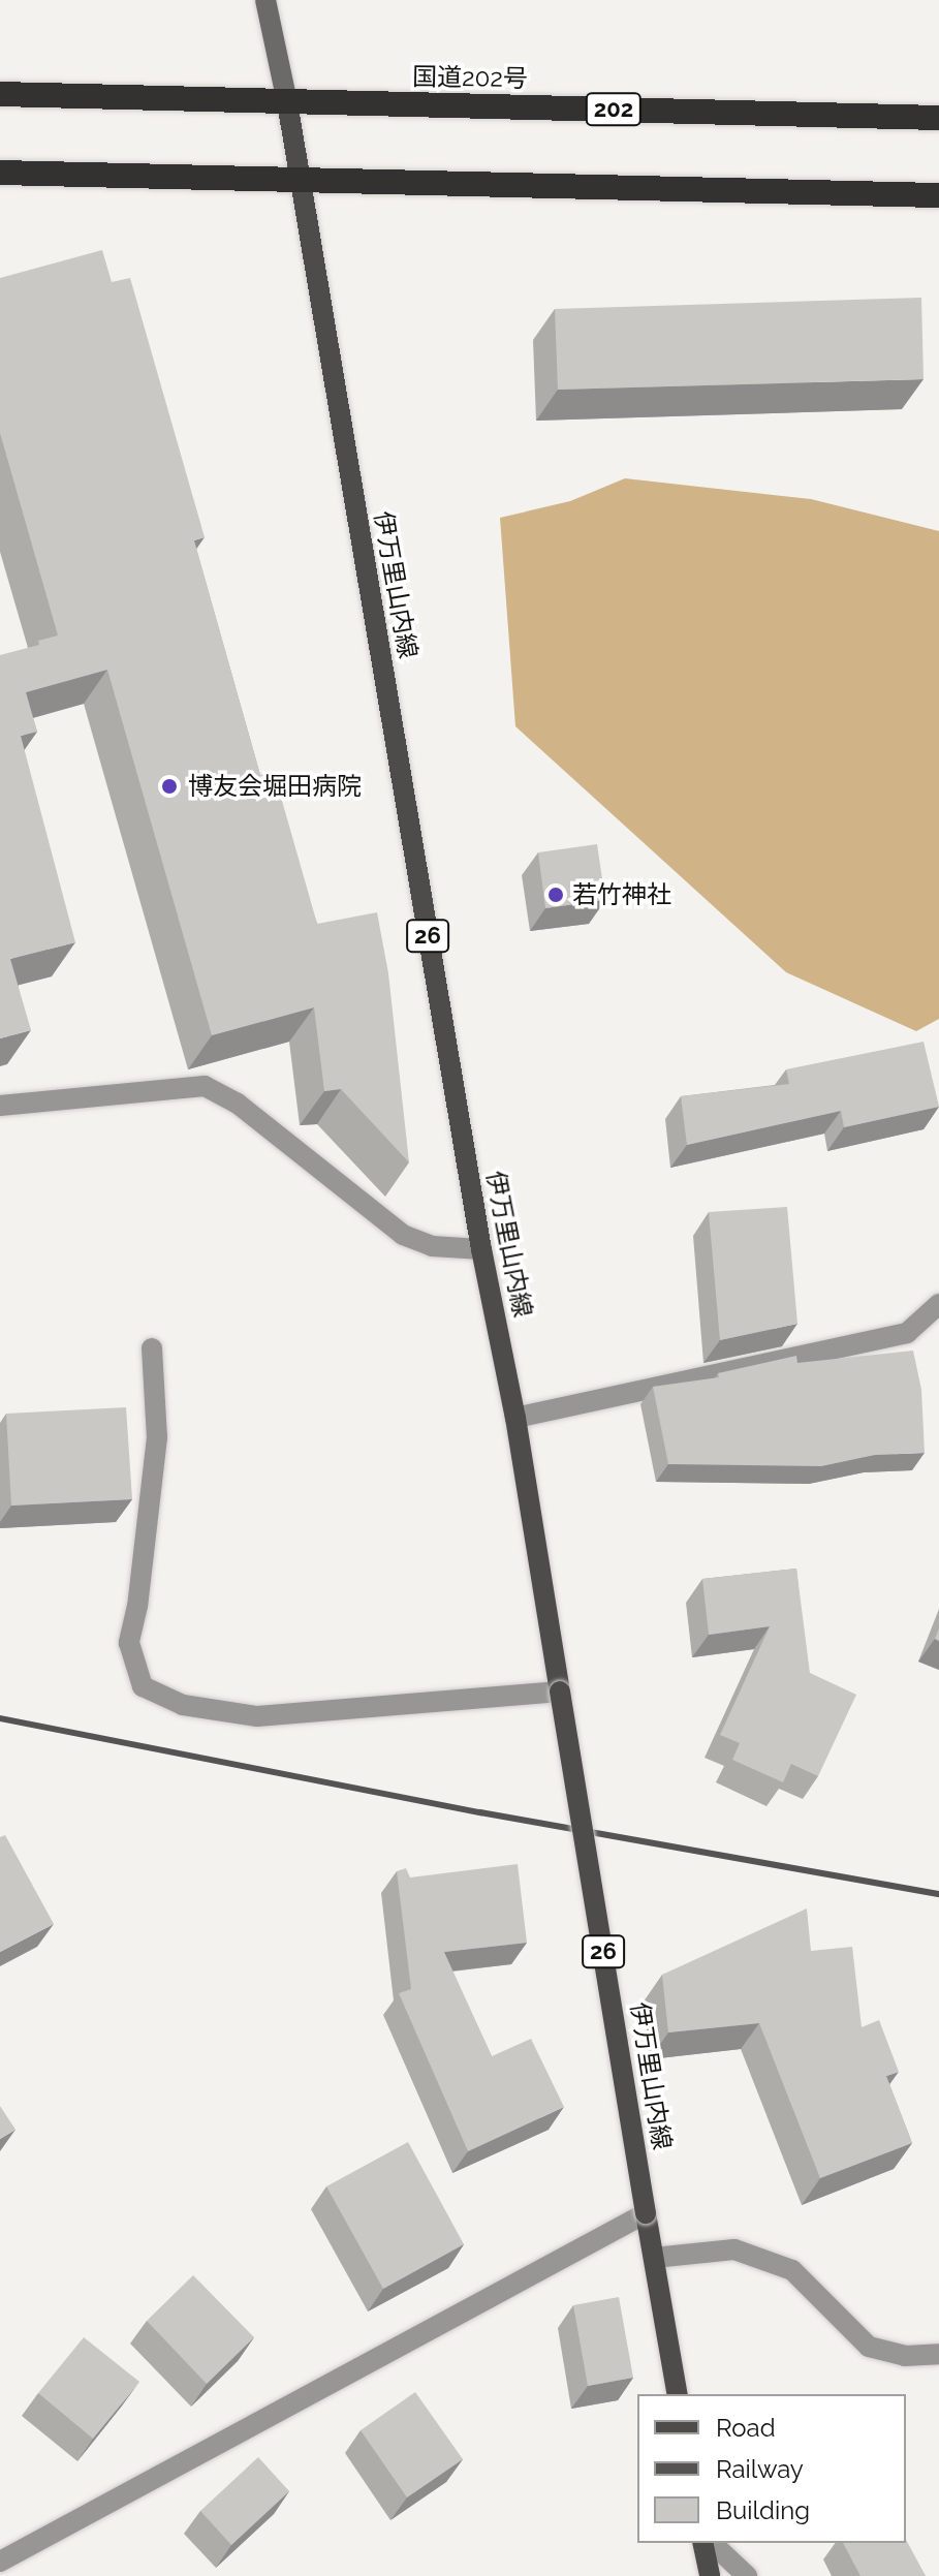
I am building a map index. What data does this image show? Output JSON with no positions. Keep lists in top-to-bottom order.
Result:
{
  "streets": {
    "highway": ["国道202号", "202"],
    "main road": ["伊万里山内線", "26"]
  },
  "crossings": [
    ["国道202号", "伊万里山内線"]
  ],
  "places": ["博友会堀田病院", "若竹神社"],
  "legend": ["Road", "Railway", "Building"]
}
